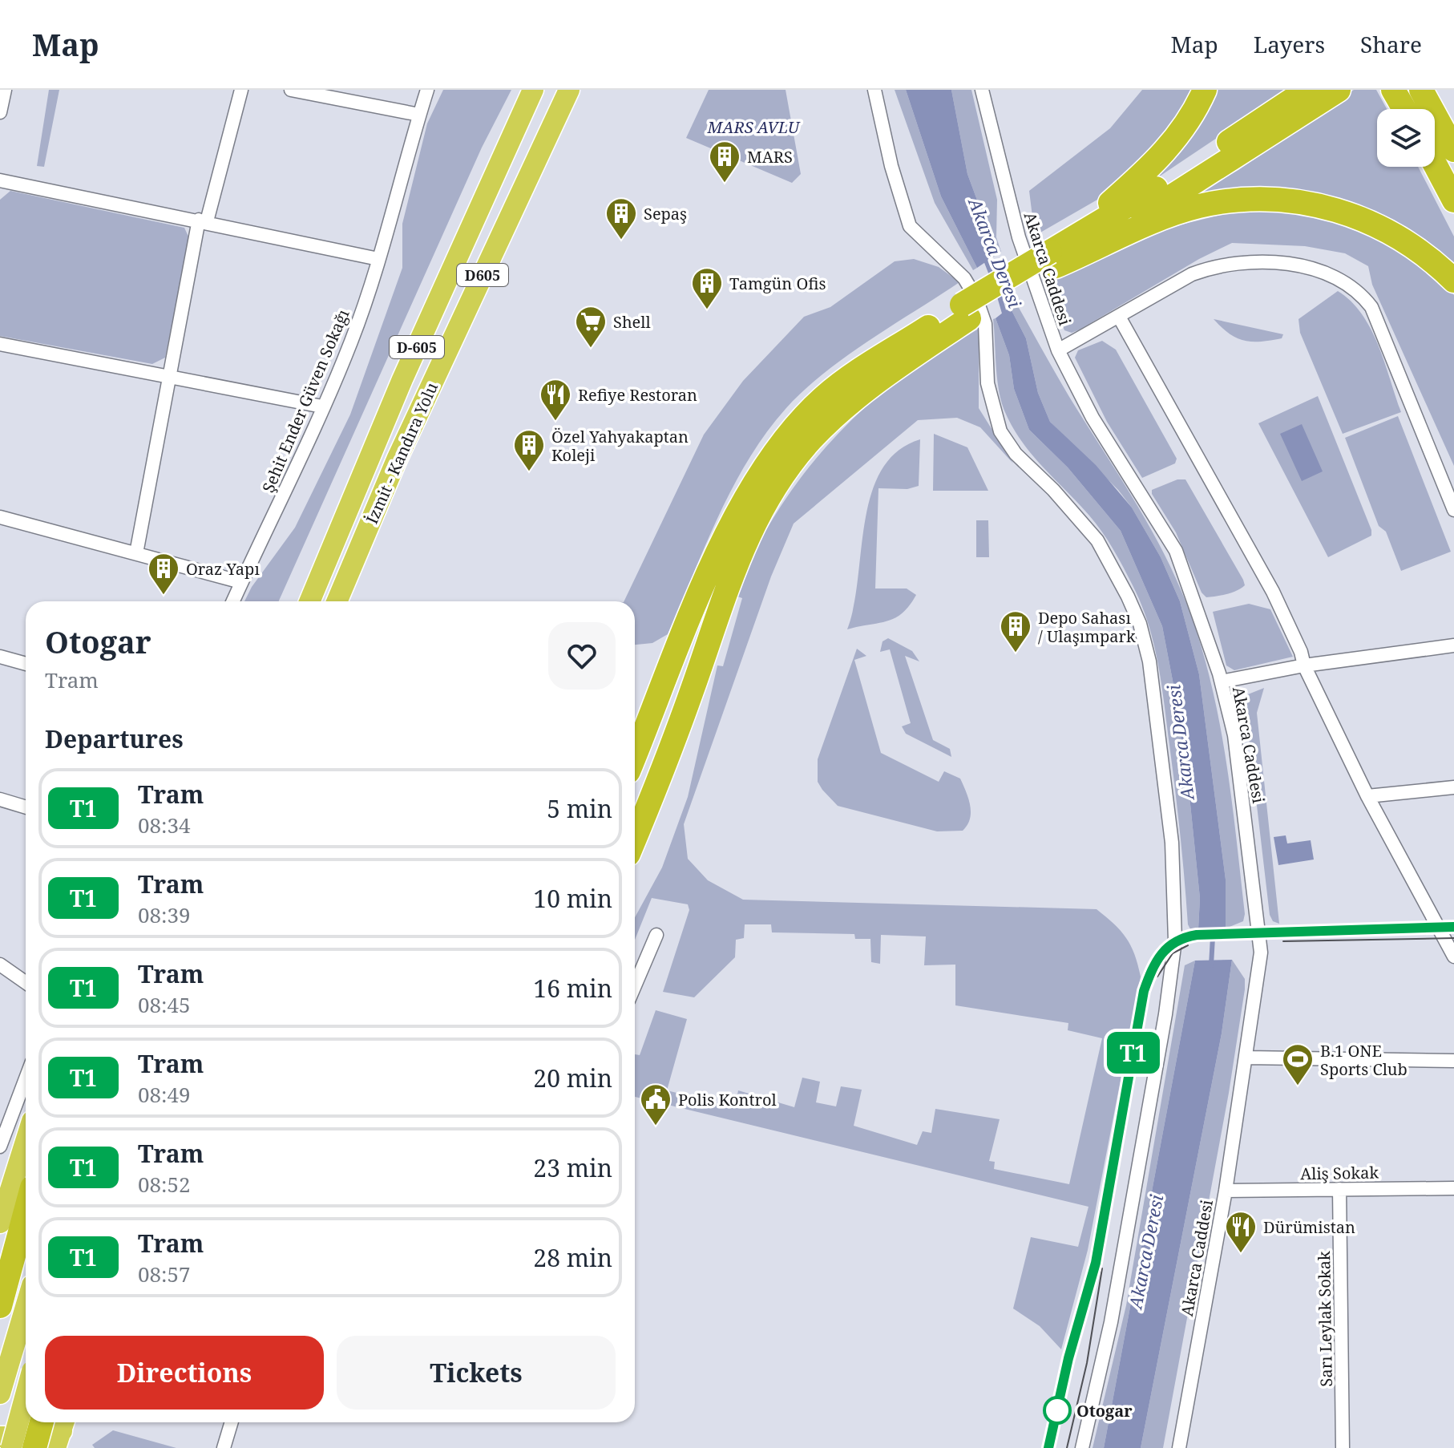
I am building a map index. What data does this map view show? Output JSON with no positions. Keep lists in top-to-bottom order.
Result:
{
  "streets": {
    "highway": ["D605", "D-605", "İzmit - Kandıra Yolu"],
    "street": [
      "Akarca Caddesi",
      "Şehit Ender Güven Sokağı",
      "Aliş Sokak",
      "Sarı Leylak Sokak"
    ]
  },
  "crossings": [
    ["Akarca Caddesi", "Aliş Sokak"],
    ["Aliş Sokak", "Sarı Leylak Sokak"]
  ],
  "water": ["Akarca Deresi"],
  "parks": ["MARS AVLU"],
  "places": {
    "building": [
      "MARS",
      "Sepaş",
      "Tamgün Ofis",
      "Özel Yahyakaptan Koleji",
      "Oraz Yapı",
      "Depo Sahası / Ulaşımpark"
    ],
    "supermarket": ["Shell"],
    "restaurant": ["Refiye Restoran", "Dürümistan"],
    "sports": ["B.1 ONE Sports Club"],
    "public building": ["Polis Kontrol"],
    "other": ["Otogar"]
  },
  "lines": ["tram line T1"],
  "page": {
    "header": "Map",
    "nav": ["Map", "Layers", "Share"],
    "on_map": "T1",
    "heading": [
      ["Otogar", "Tram"],
      "Departures"
    ],
    "list": [
      {
        "mark": "T1",
        "name": "Tram",
        "note": "08:34",
        "value": "5 min"
      },
      {
        "mark": "T1",
        "name": "Tram",
        "note": "08:39",
        "value": "10 min"
      },
      {
        "mark": "T1",
        "name": "Tram",
        "note": "08:45",
        "value": "16 min"
      },
      {
        "mark": "T1",
        "name": "Tram",
        "note": "08:49",
        "value": "20 min"
      },
      {
        "mark": "T1",
        "name": "Tram",
        "note": "08:52",
        "value": "23 min"
      },
      {
        "mark": "T1",
        "name": "Tram",
        "note": "08:57",
        "value": "28 min"
      }
    ],
    "buttons": ["Directions", "Tickets"]
  }
}
